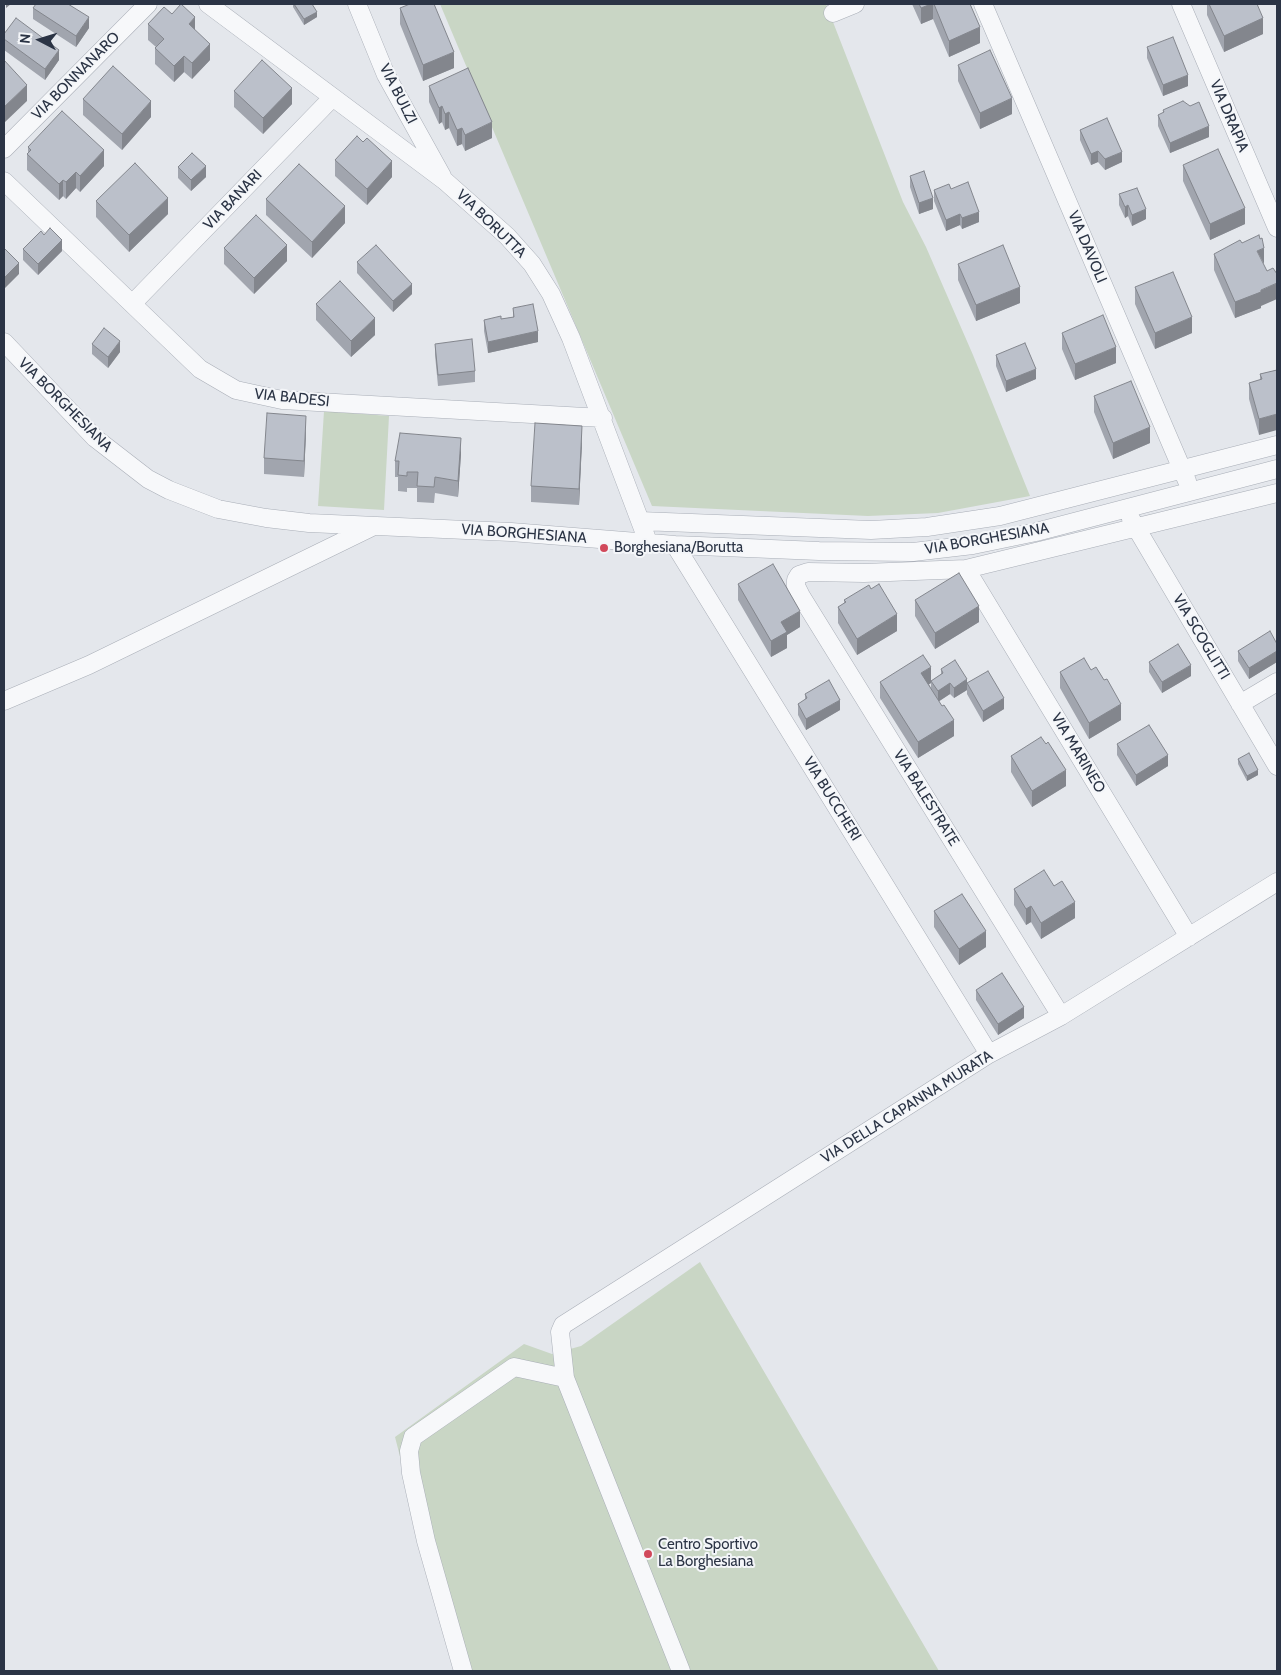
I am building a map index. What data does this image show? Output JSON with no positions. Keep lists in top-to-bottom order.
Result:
{
  "streets": {
    "street": [
      "VIA BONNANARO",
      "VIA BULZI",
      "VIA DRAPIA",
      "VIA BANARI",
      "VIA BORUTTA",
      "VIA DAVOLI",
      "VIA BADESI",
      "VIA BORGHESIANA",
      "VIA SCOGLITTI",
      "VIA MARINEO",
      "VIA BALESTRATE",
      "VIA BUCCHERI",
      "VIA DELLA CAPANNA MURATA"
    ]
  },
  "crossings": [
    ["VIA BULZI", "VIA BORUTTA"],
    ["VIA BANARI", "VIA BORUTTA"],
    ["VIA BANARI", "VIA BADESI"],
    ["VIA BORUTTA", "VIA BADESI"],
    ["VIA BORUTTA", "VIA BORGHESIANA"],
    ["VIA DAVOLI", "VIA BORGHESIANA"],
    ["VIA BORGHESIANA", "VIA SCOGLITTI"],
    ["VIA BORGHESIANA", "VIA MARINEO"],
    ["VIA BORGHESIANA", "VIA BALESTRATE"],
    ["VIA BORGHESIANA", "VIA BUCCHERI"],
    ["VIA MARINEO", "VIA DELLA CAPANNA MURATA"],
    ["VIA BALESTRATE", "VIA DELLA CAPANNA MURATA"],
    ["VIA BUCCHERI", "VIA DELLA CAPANNA MURATA"]
  ],
  "places": ["Borghesiana/Borutta", "Centro Sportivo La Borghesiana"],
  "north": "left"
}
